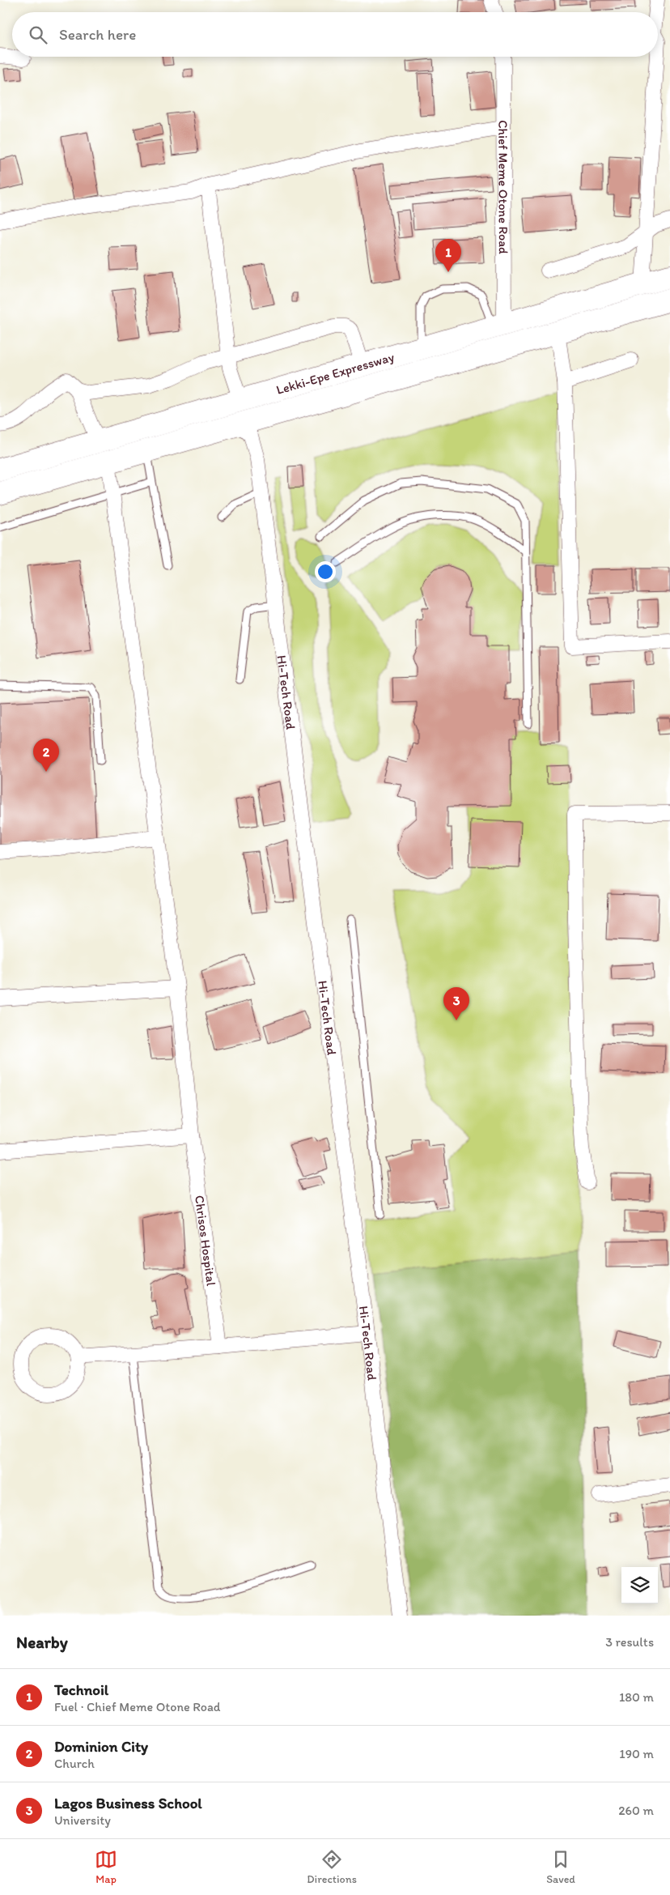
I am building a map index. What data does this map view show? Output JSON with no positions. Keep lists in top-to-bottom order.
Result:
{
  "streets": {
    "highway": ["Lekki-Epe Expressway"],
    "street": ["Chief Meme Otone Road", "Hi-Tech Road", "Chrisos Hospital"]
  },
  "crossings": [
    ["Chief Meme Otone Road", "Lekki-Epe Expressway"],
    ["Lekki-Epe Expressway", "Hi-Tech Road"],
    ["Lekki-Epe Expressway", "Chrisos Hospital"]
  ],
  "page": {
    "search": "Search here",
    "pins": ["1", "2", "3"],
    "heading": ["Nearby", "3 results"],
    "list": [
      {
        "mark": "1",
        "name": "Technoil",
        "note": "Fuel · Chief Meme Otone Road",
        "value": "180 m"
      },
      {
        "mark": "2",
        "name": "Dominion City",
        "note": "Church",
        "value": "190 m"
      },
      {
        "mark": "3",
        "name": "Lagos Business School",
        "note": "University",
        "value": "260 m"
      }
    ],
    "nav": ["Map", "Directions", "Saved"]
  }
}
